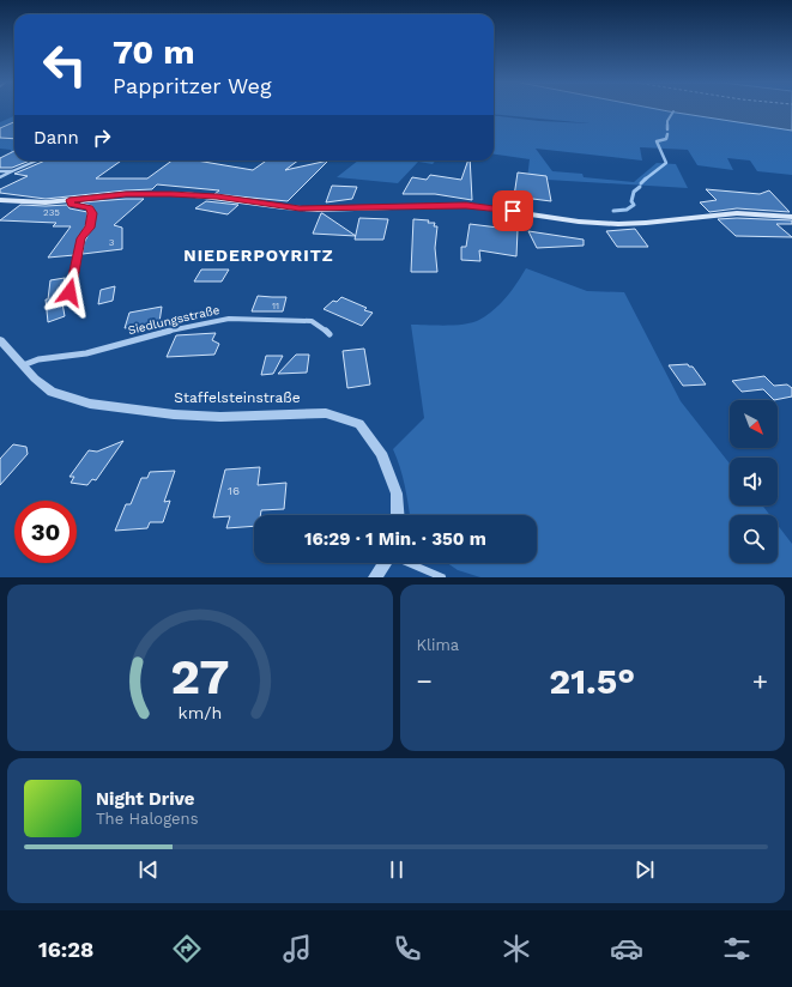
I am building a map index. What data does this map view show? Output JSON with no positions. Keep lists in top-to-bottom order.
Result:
{
  "streets": {
    "street": ["Siedlungsstraße", "Staffelsteinstraße"]
  },
  "crossings": [
    ["Siedlungsstraße", "Staffelsteinstraße"]
  ],
  "districts": ["NIEDERPOYRITZ"],
  "house_numbers": [
    "235",
    "3",
    "11",
    "16"
  ],
  "north": "bottom right",
  "page": {
    "turn": ["70 m", "Pappritzer Weg"],
    "then": "Dann",
    "limit": "30",
    "trip": "16:29 · 1 Min. · 350 m",
    "tile": "Klima",
    "heat": ["−", "21.5°", "+"],
    "song": ["Night Drive", "The Halogens"],
    "tabs": "16:28",
    "gauge": ["27", "km/h"]
  }
}
